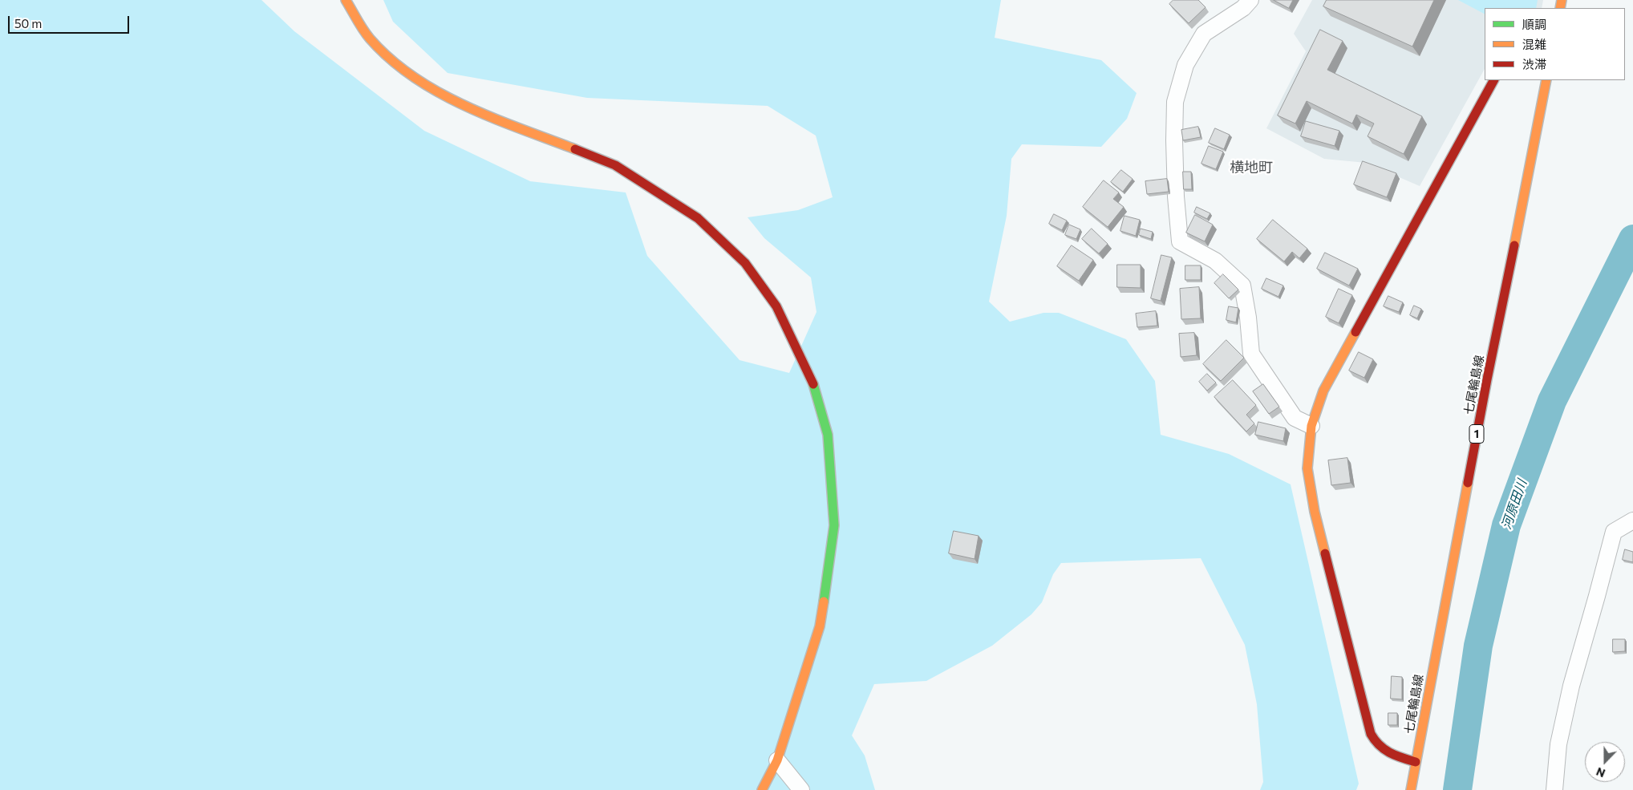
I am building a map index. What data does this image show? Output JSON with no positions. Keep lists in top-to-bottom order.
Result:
{
  "streets": {
    "street": ["七尾輪島線", "1"]
  },
  "districts": ["横地町"],
  "water": ["河原田川"],
  "legend": ["順調", "混雑", "渋滞"],
  "scale_bar": "50 m",
  "north": "bottom"
}
